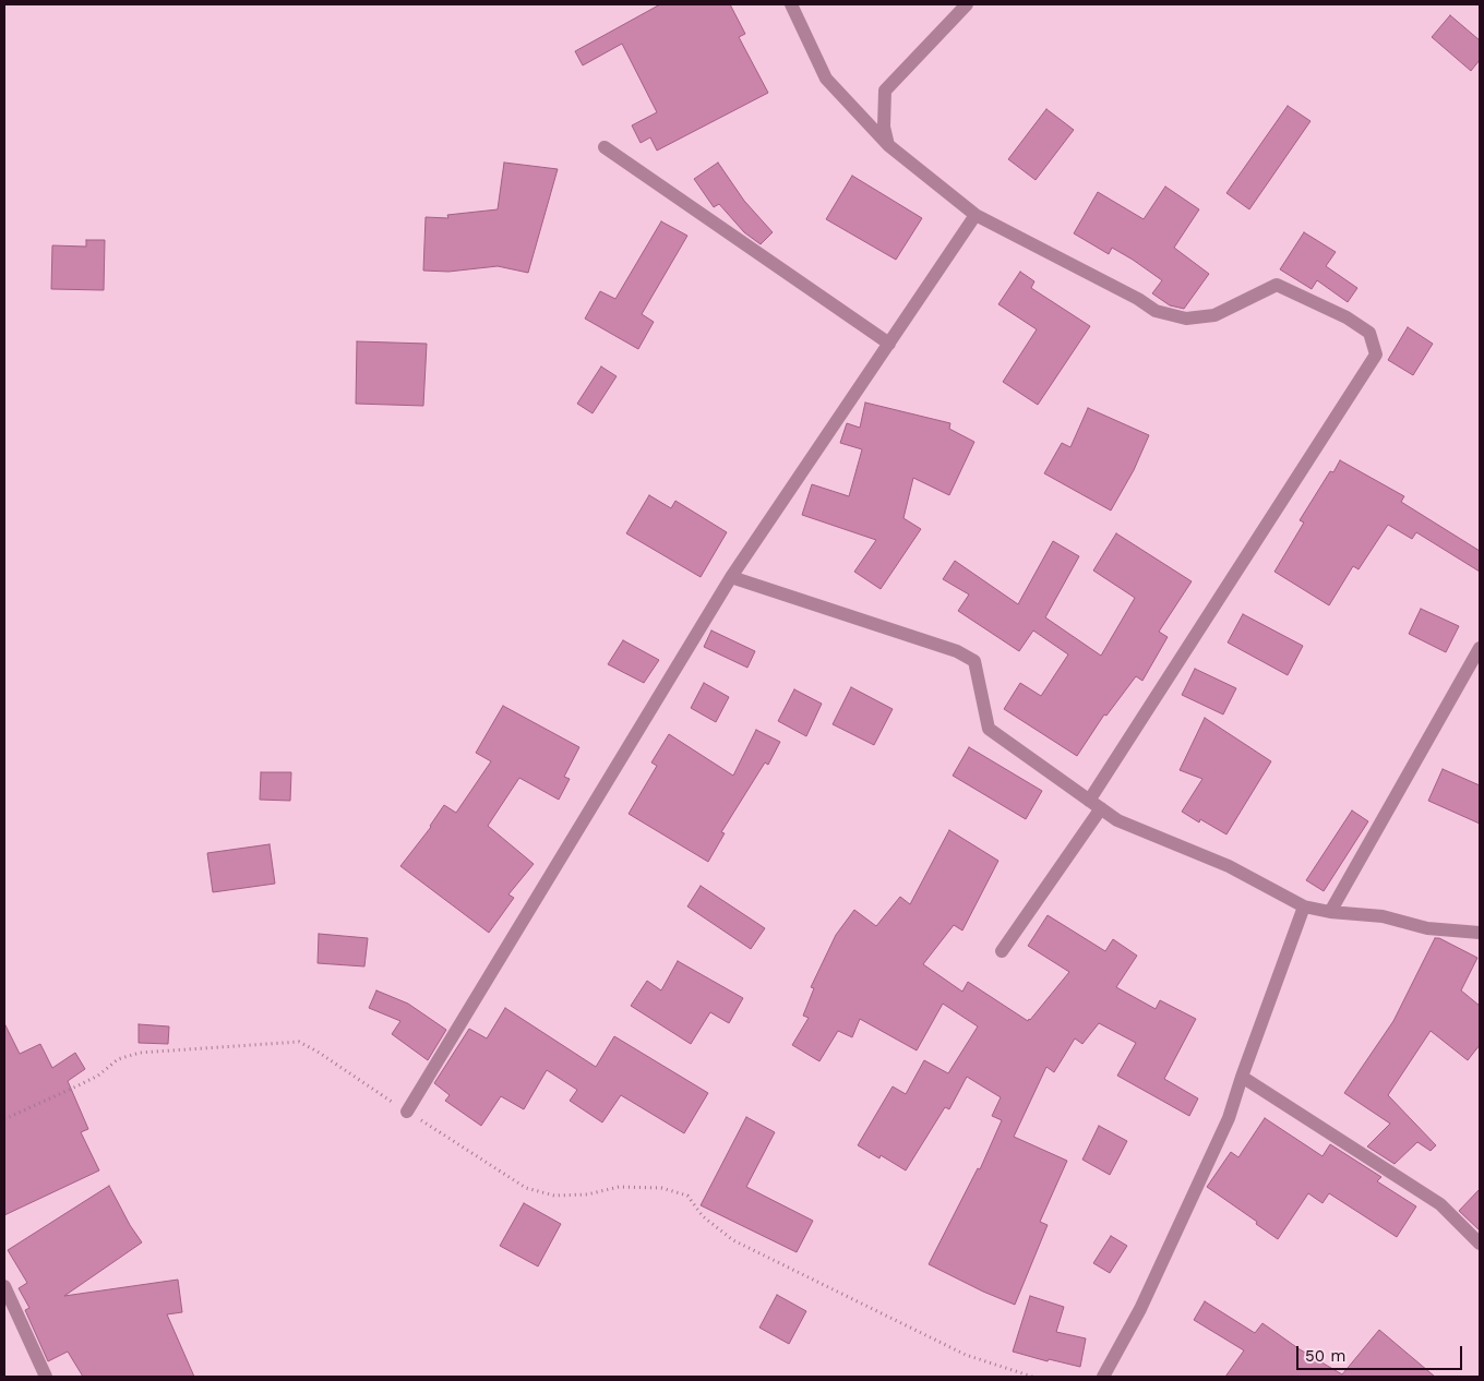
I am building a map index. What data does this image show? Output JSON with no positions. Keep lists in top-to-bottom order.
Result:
{
  "scale_bar": "50 m"
}
